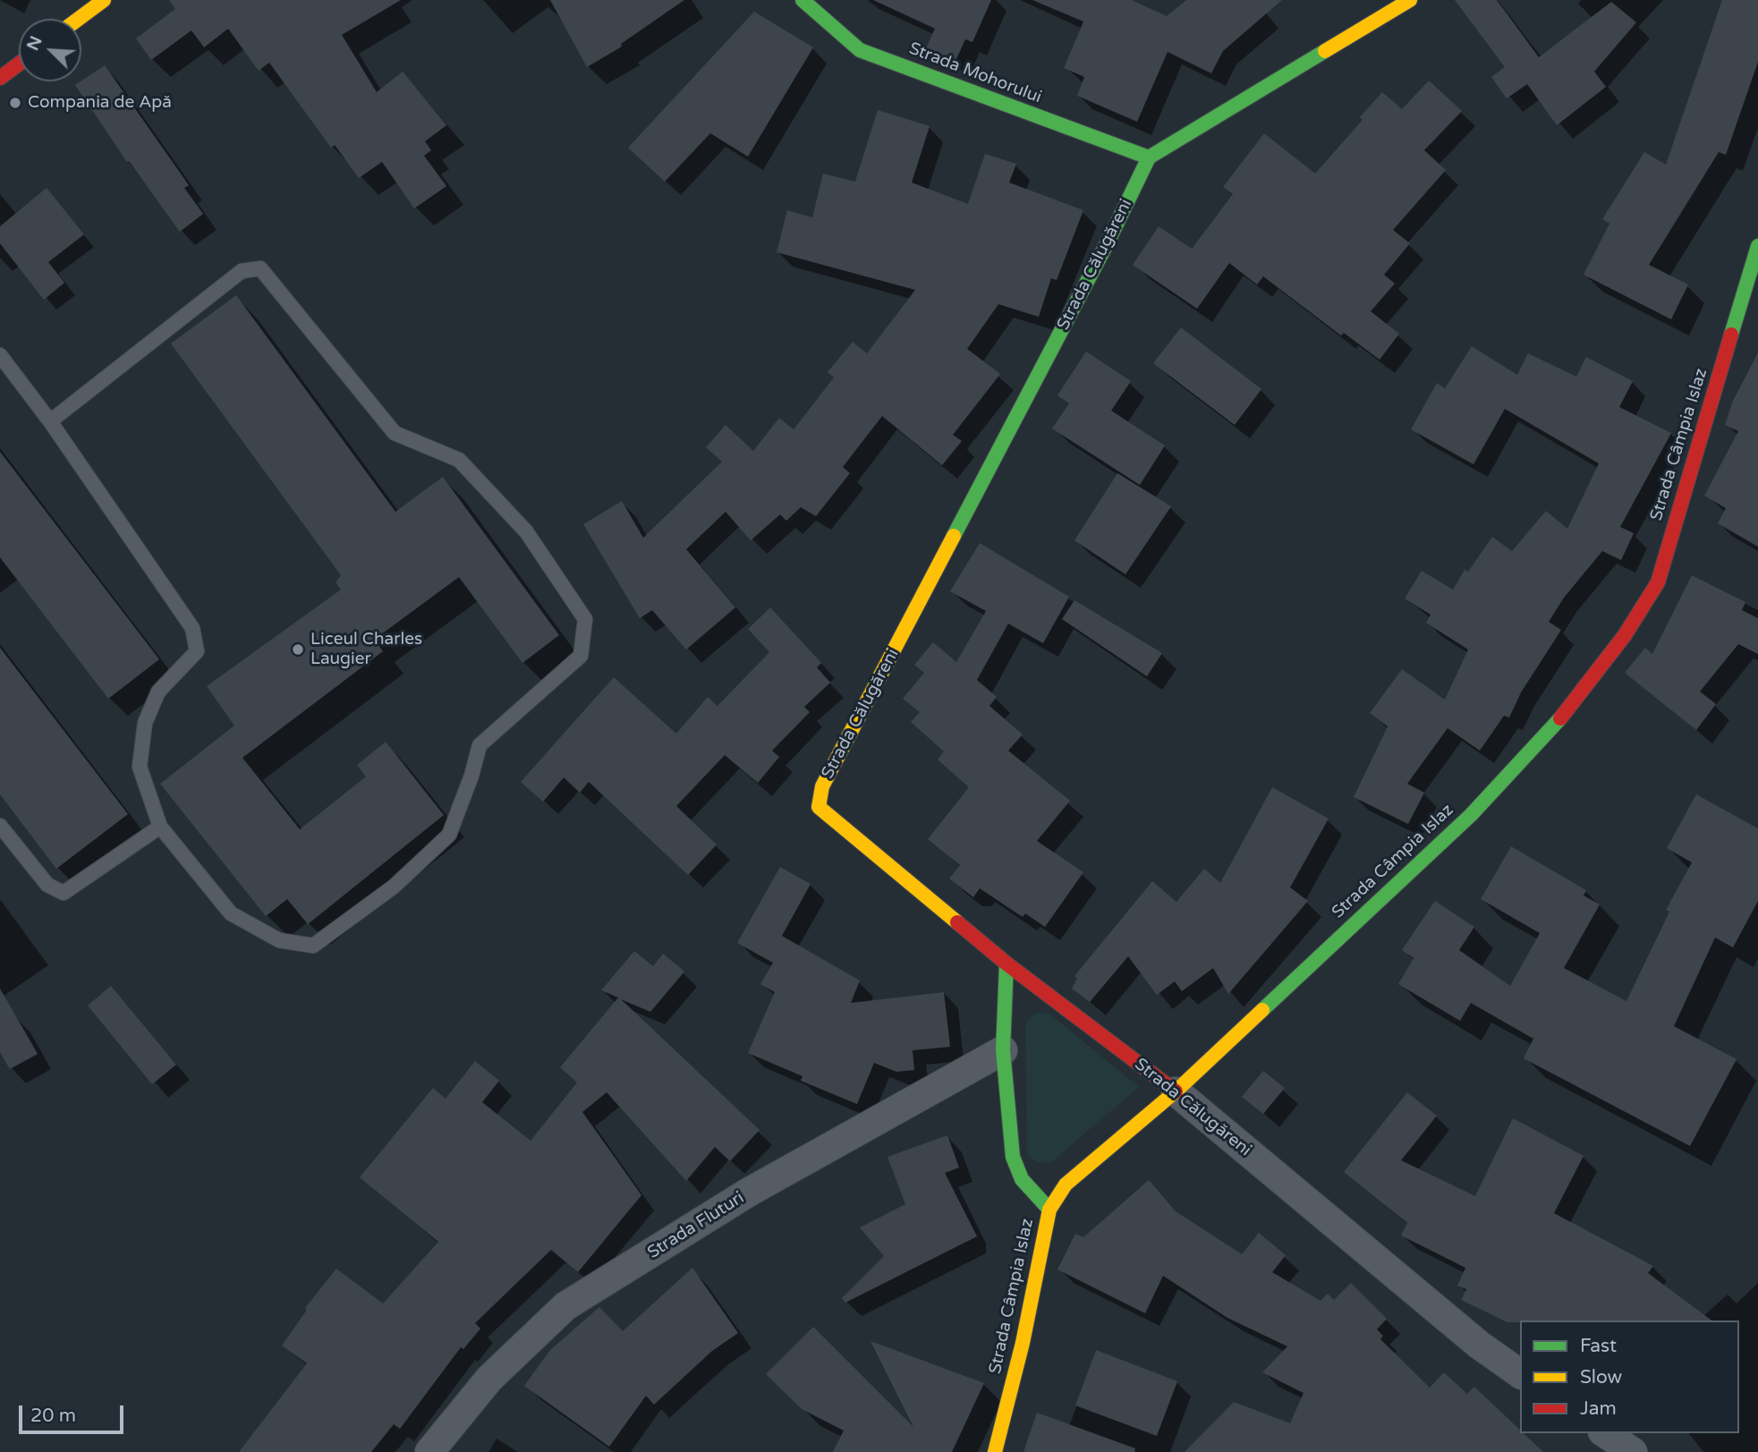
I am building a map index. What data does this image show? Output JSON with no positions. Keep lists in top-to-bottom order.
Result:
{
  "streets": {
    "street": [
      "Strada Mohorului",
      "Strada Călugăreni",
      "Strada Câmpia Islaz",
      "Strada Fluturi"
    ]
  },
  "crossings": [
    ["Strada Mohorului", "Strada Călugăreni"],
    ["Strada Călugăreni", "Strada Câmpia Islaz"]
  ],
  "places": ["Compania de Apă", "Liceul Charles Laugier"],
  "legend": ["Fast", "Slow", "Jam"],
  "scale_bar": "20 m",
  "north": "top left"
}
